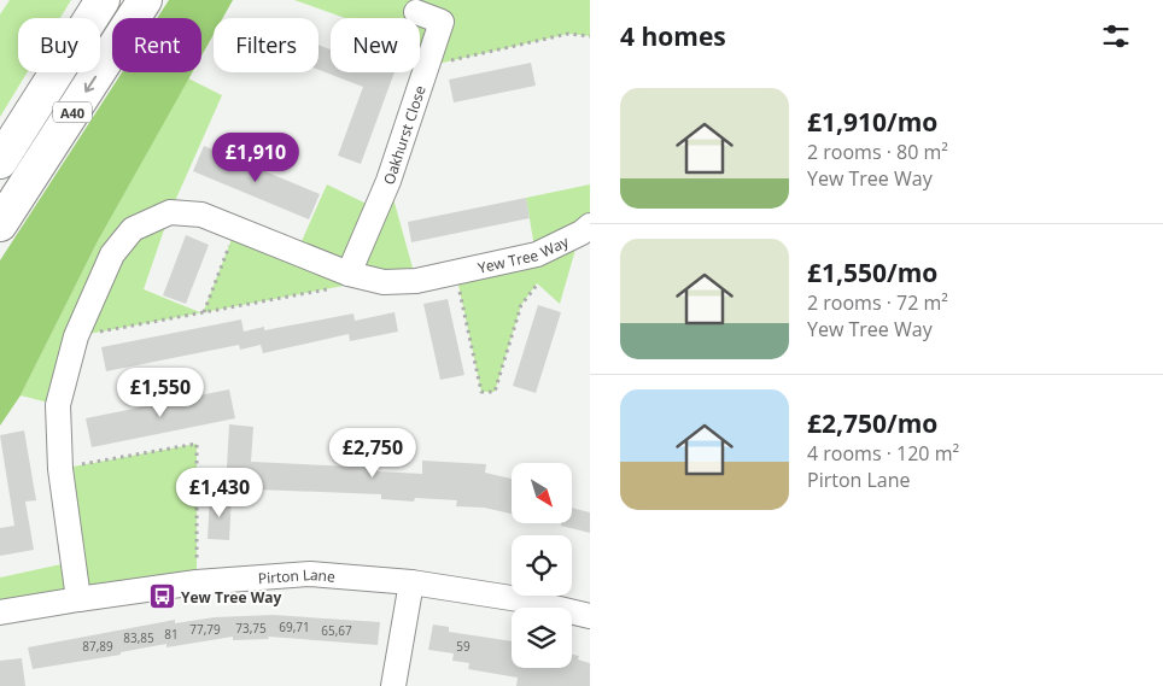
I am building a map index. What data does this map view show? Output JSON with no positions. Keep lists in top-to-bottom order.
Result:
{
  "streets": {
    "highway": ["A40"],
    "street": ["Oakhurst Close", "Yew Tree Way", "Pirton Lane"]
  },
  "crossings": [
    ["Oakhurst Close", "Yew Tree Way"],
    ["Yew Tree Way", "Pirton Lane"]
  ],
  "places": {
    "bus stop": ["Yew Tree Way"]
  },
  "house_numbers": [
    "69,71",
    "73,75",
    "77,79",
    "65,67",
    "81",
    "83,85",
    "87,89",
    "59"
  ],
  "north": "bottom right",
  "page": {
    "heading": "4 homes",
    "chip": [
      "Buy",
      "Rent",
      "Filters",
      "New"
    ],
    "list": [
      {
        "name": "£1,910/mo",
        "note": "2 rooms · 80 m² · Yew Tree Way"
      },
      {
        "name": "£1,550/mo",
        "note": "2 rooms · 72 m² · Yew Tree Way"
      },
      {
        "name": "£2,750/mo",
        "note": "4 rooms · 120 m² · Pirton Lane"
      }
    ],
    "price": [
      "£1,910",
      "£1,550",
      "£2,750",
      "£1,430"
    ]
  }
}
